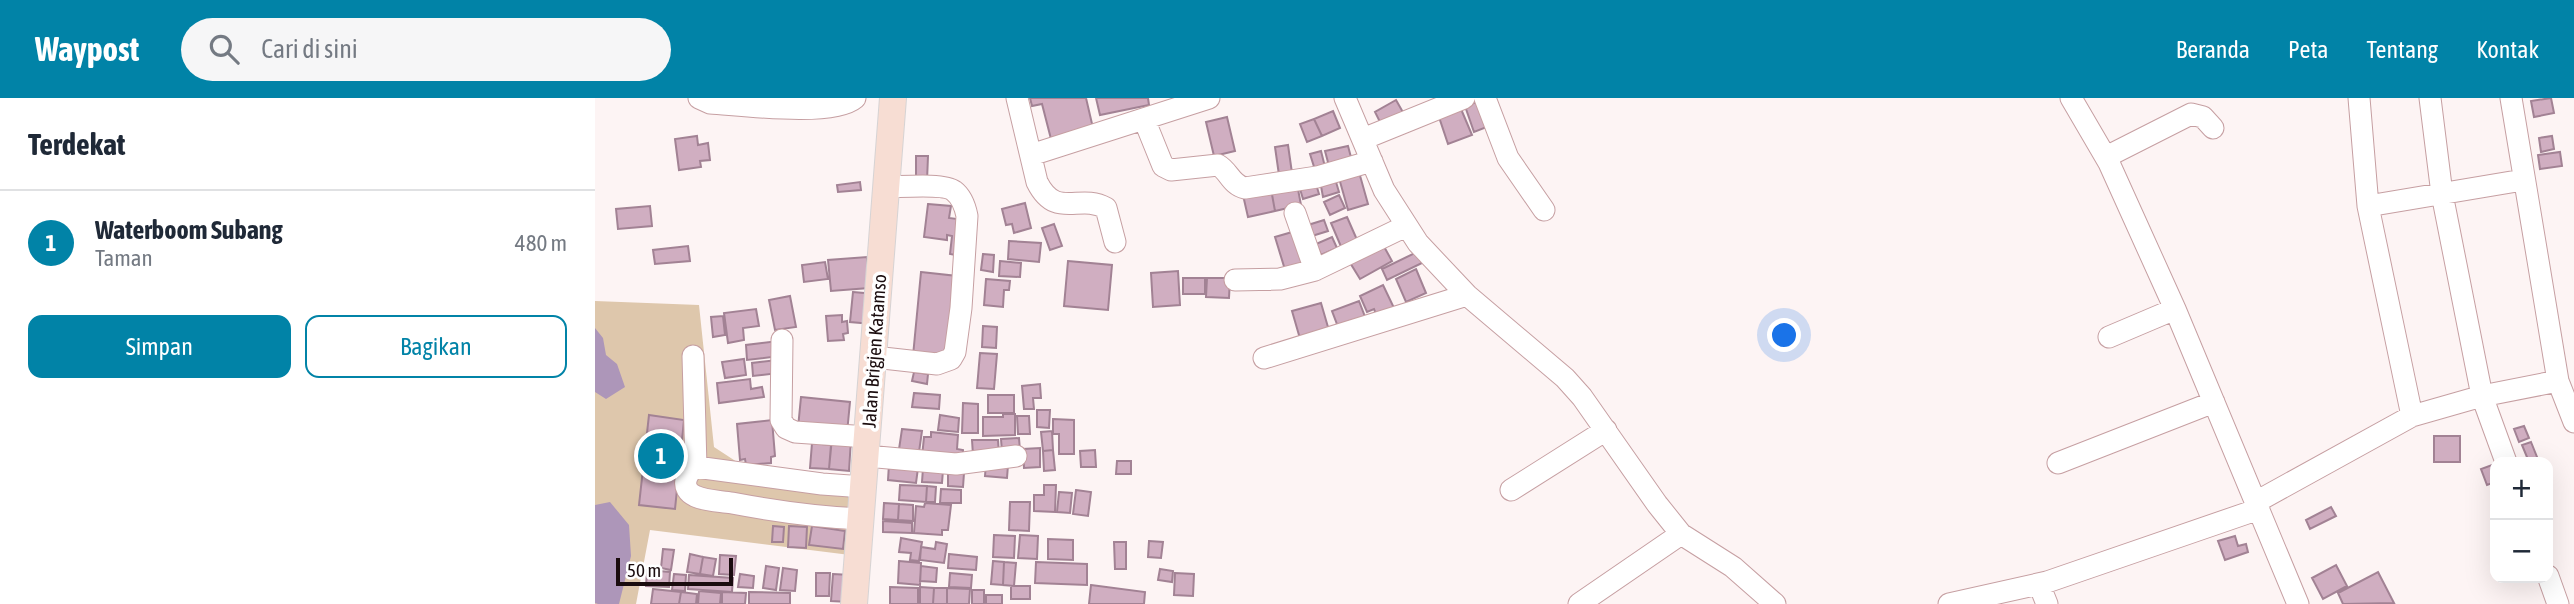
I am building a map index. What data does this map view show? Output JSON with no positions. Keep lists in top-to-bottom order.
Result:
{
  "streets": {
    "main road": ["Jalan Brigjen Katamso"]
  },
  "scale_bar": "50 m",
  "page": {
    "header": "Waypost",
    "search": "Cari di sini",
    "nav": [
      "Beranda",
      "Peta",
      "Tentang",
      "Kontak"
    ],
    "heading": "Terdekat",
    "list": [
      {
        "mark": "1",
        "name": "Waterboom Subang",
        "note": "Taman",
        "value": "480 m"
      }
    ],
    "buttons": ["Simpan", "Bagikan"],
    "pins": "1",
    "map_buttons": ["+", "−"],
    "scale": "50 m"
  }
}
